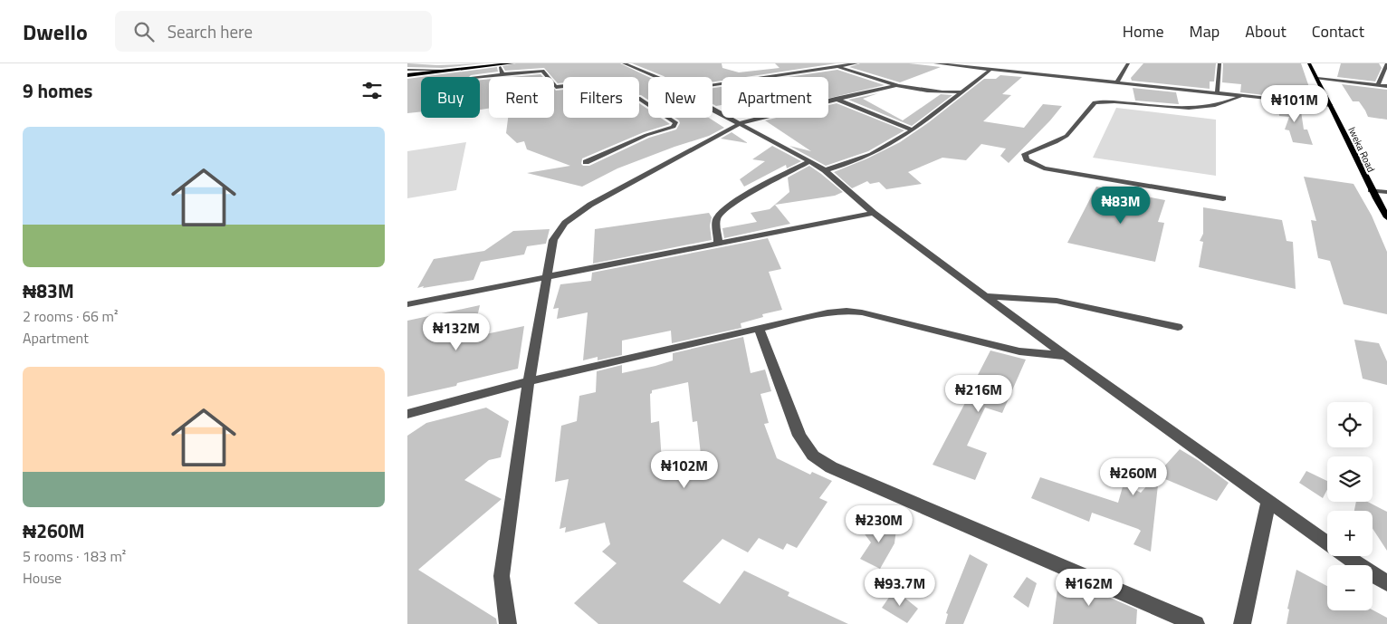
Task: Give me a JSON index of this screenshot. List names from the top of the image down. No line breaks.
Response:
{"streets":{"main road":["Iweka Road"]},"page":{"header":"Dwello","search":"Search here","nav":["Home","Map","About","Contact"],"heading":"9 homes","chip":["Buy","Rent","Filters","New","Apartment"],"price":["₦101M","₦83M","₦132M","₦216M","₦102M","₦260M","₦230M","₦93.7M","₦162M"],"list":[{"name":"₦83M","note":"2 rooms · 66 m² · Apartment"},{"name":"₦260M","note":"5 rooms · 183 m² · House"}],"map_buttons":["+","−"]}}
